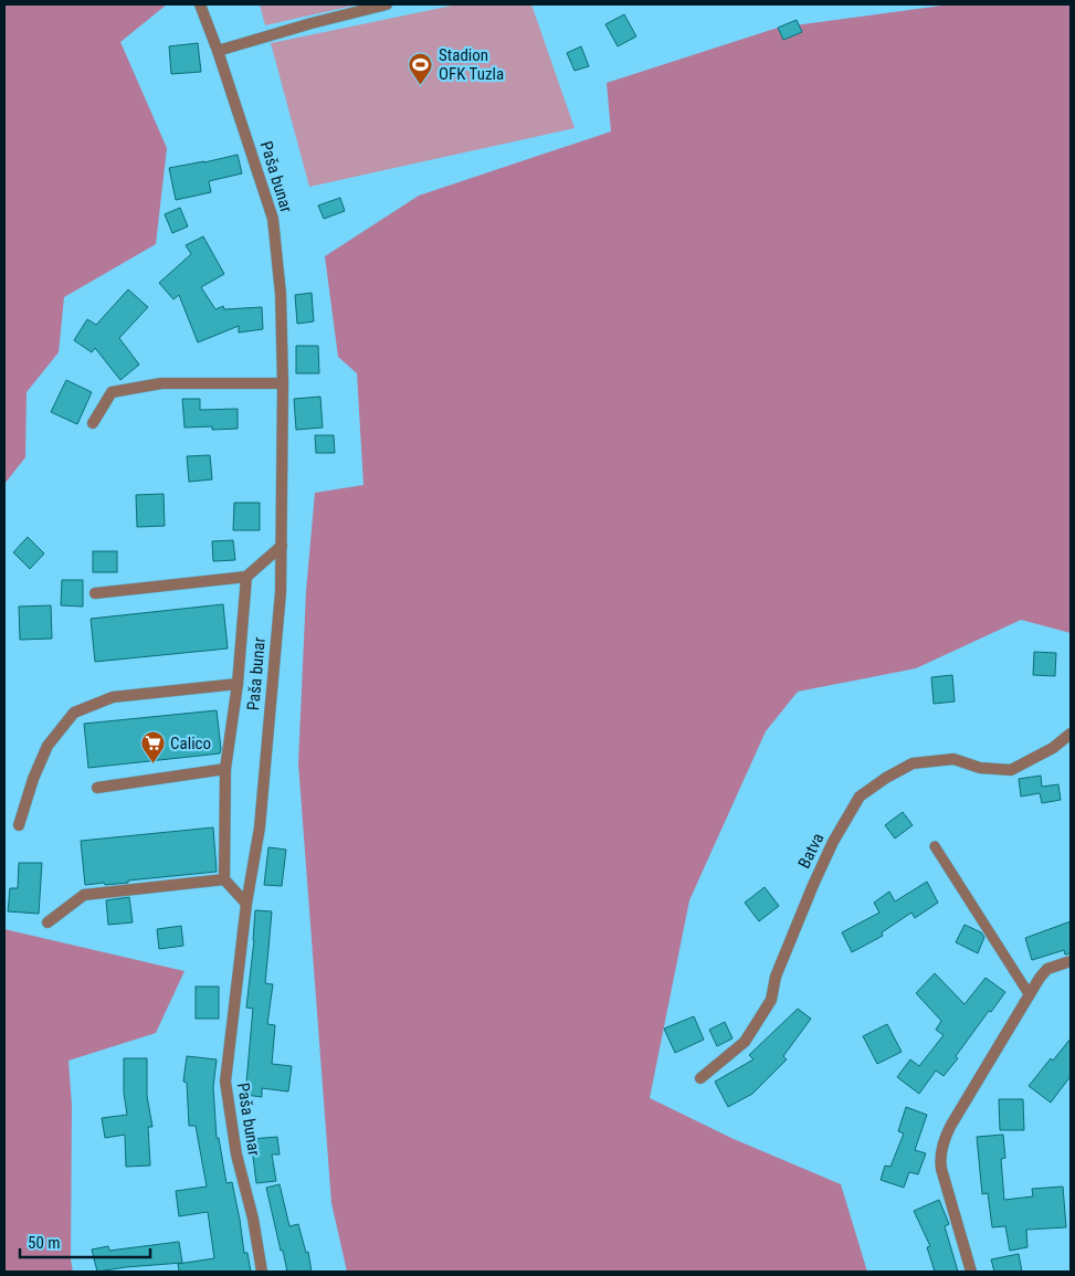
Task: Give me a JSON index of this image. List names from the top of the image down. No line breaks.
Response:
{"streets":{"street":["Paša bunar","Batva"]},"places":{"sports":["Stadion OFK Tuzla"],"supermarket":["Calico"]},"scale_bar":"50 m"}
